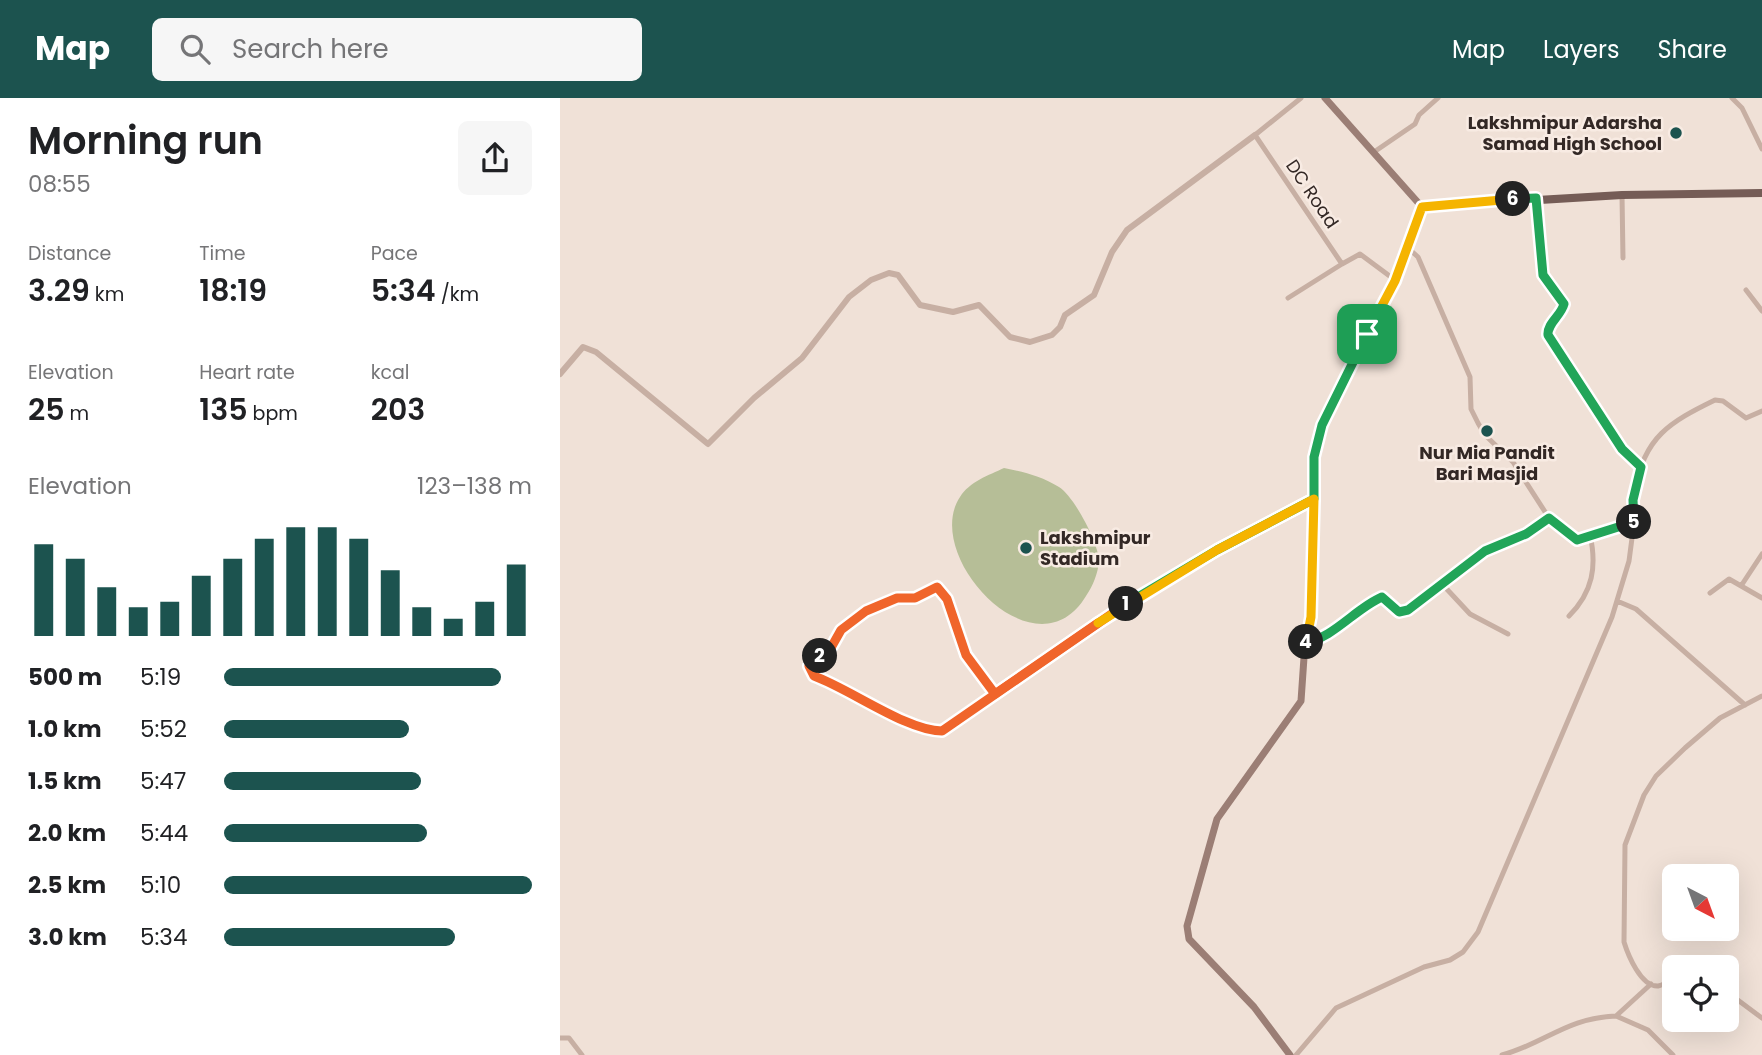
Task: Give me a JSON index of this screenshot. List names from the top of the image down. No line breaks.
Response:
{"streets":{"street":["DC Road"]},"places":["Lakshmipur Adarsha Samad High School","Nur Mia Pandit Bari Masjid","Lakshmipur Stadium"],"north":"bottom right","page":{"header":"Map","search":"Search here","nav":["Map","Layers","Share"],"heading":["Morning run","08:55"],"pins":["6","5","1","4","2"],"stats":[["Distance","3.29 km"],["Time","18:19"],["Pace","5:34 /km"],["Elevation","25 m"],["Heart rate","135 bpm"],["kcal","203"]],"chart":["Elevation","123–138 m"],"list":[{"name":"500 m","note":"5:19"},{"name":"1.0 km","note":"5:52"},{"name":"1.5 km","note":"5:47"},{"name":"2.0 km","note":"5:44"},{"name":"2.5 km","note":"5:10"},{"name":"3.0 km","note":"5:34"}]}}
